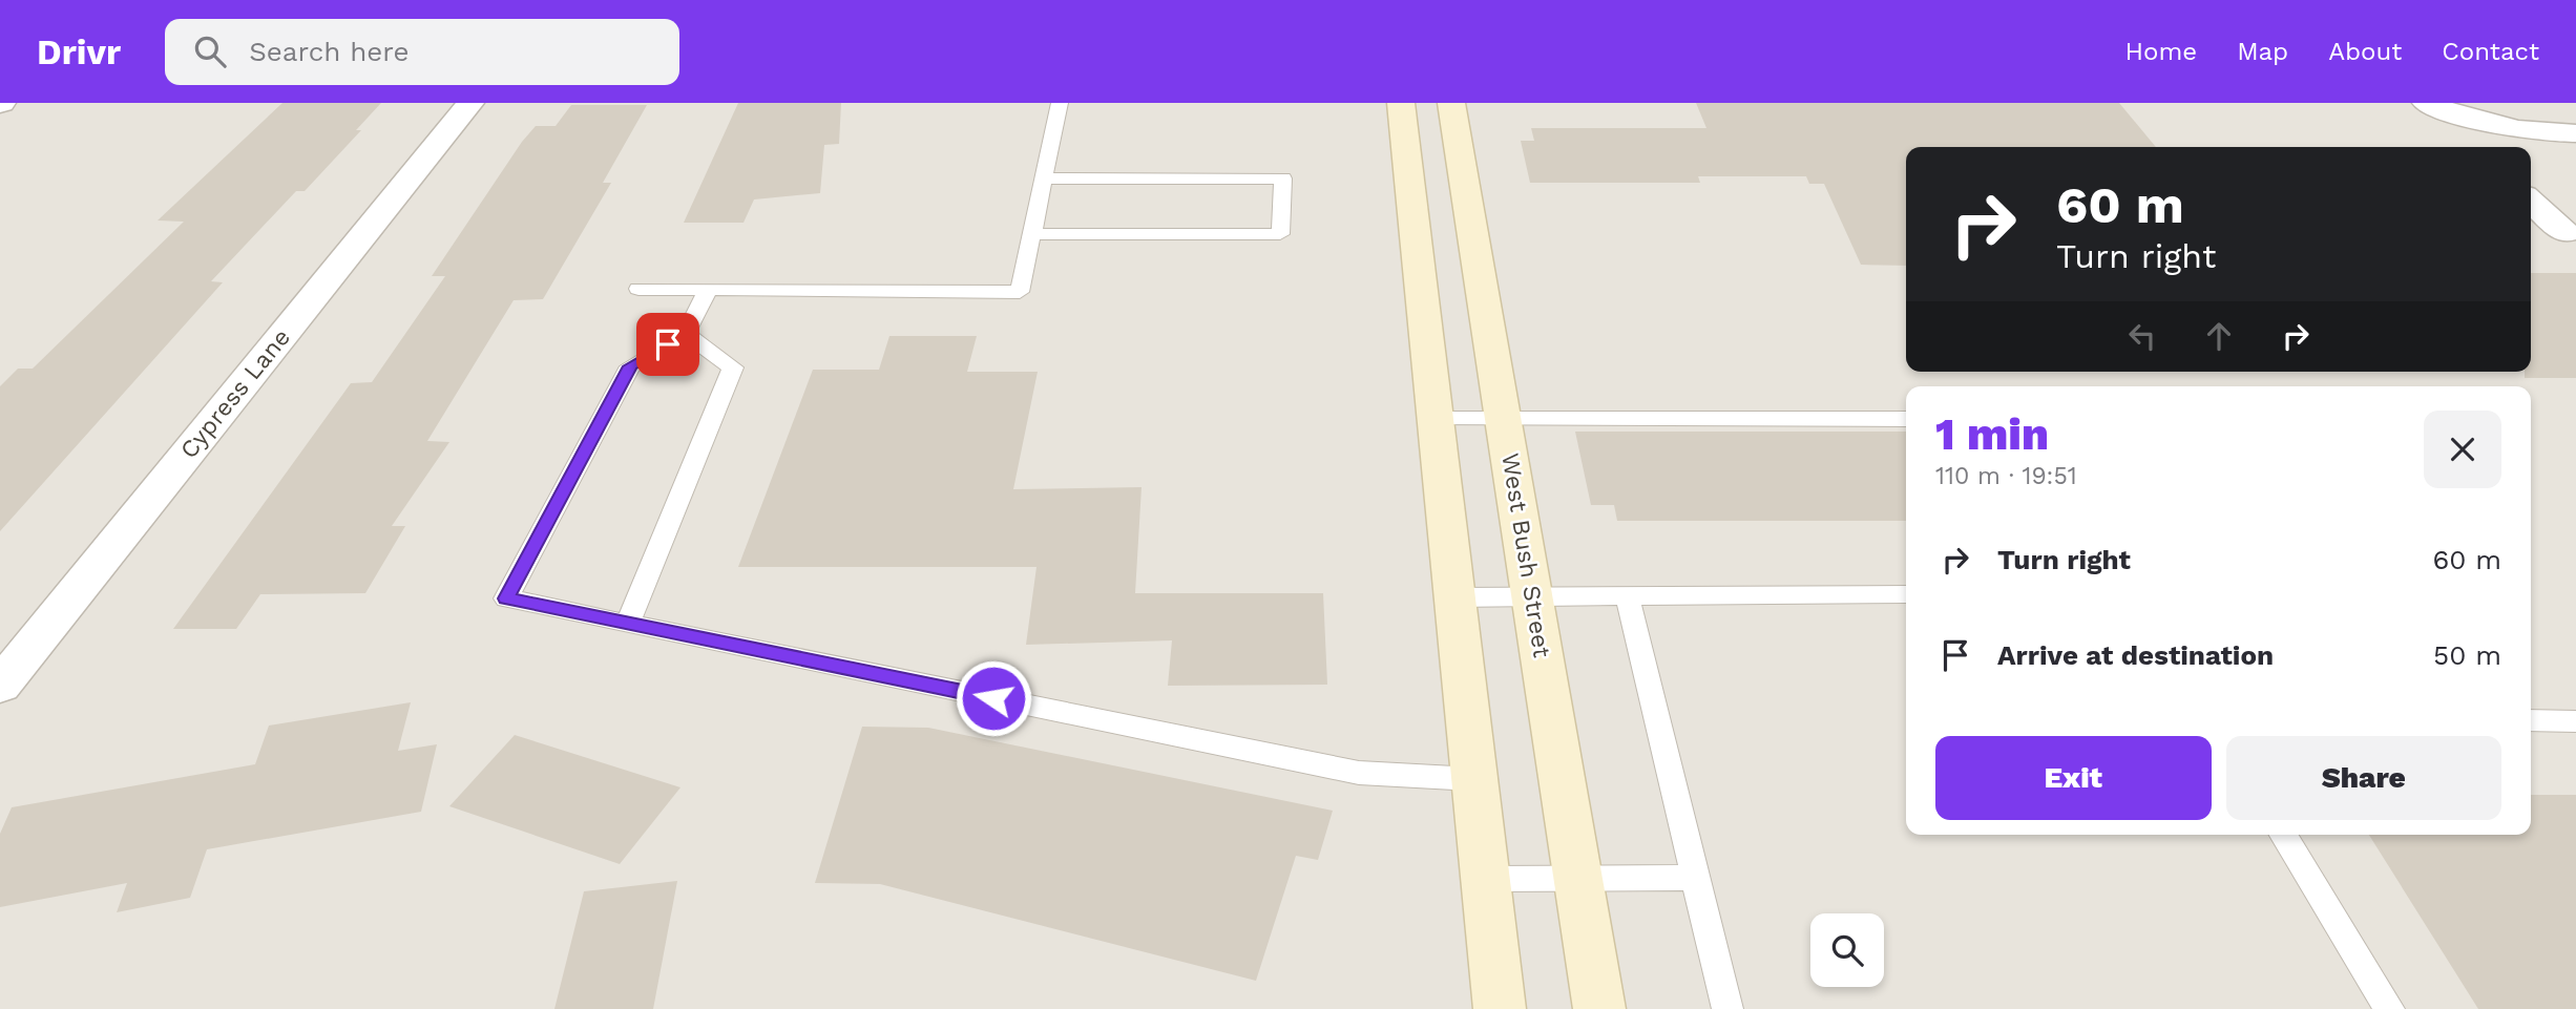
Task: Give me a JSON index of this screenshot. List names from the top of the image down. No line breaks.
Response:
{"streets":{"main road":["West Bush Street"],"street":["Cypress Lane"]},"page":{"header":"Drivr","search":"Search here","nav":["Home","Map","About","Contact"],"turn":["60 m","Turn right"],"heading":["1 min","110 m · 19:51"],"list":[{"name":"Turn right","value":"60 m"},{"name":"Arrive at destination","value":"50 m"}],"buttons":["Exit","Share"]}}
